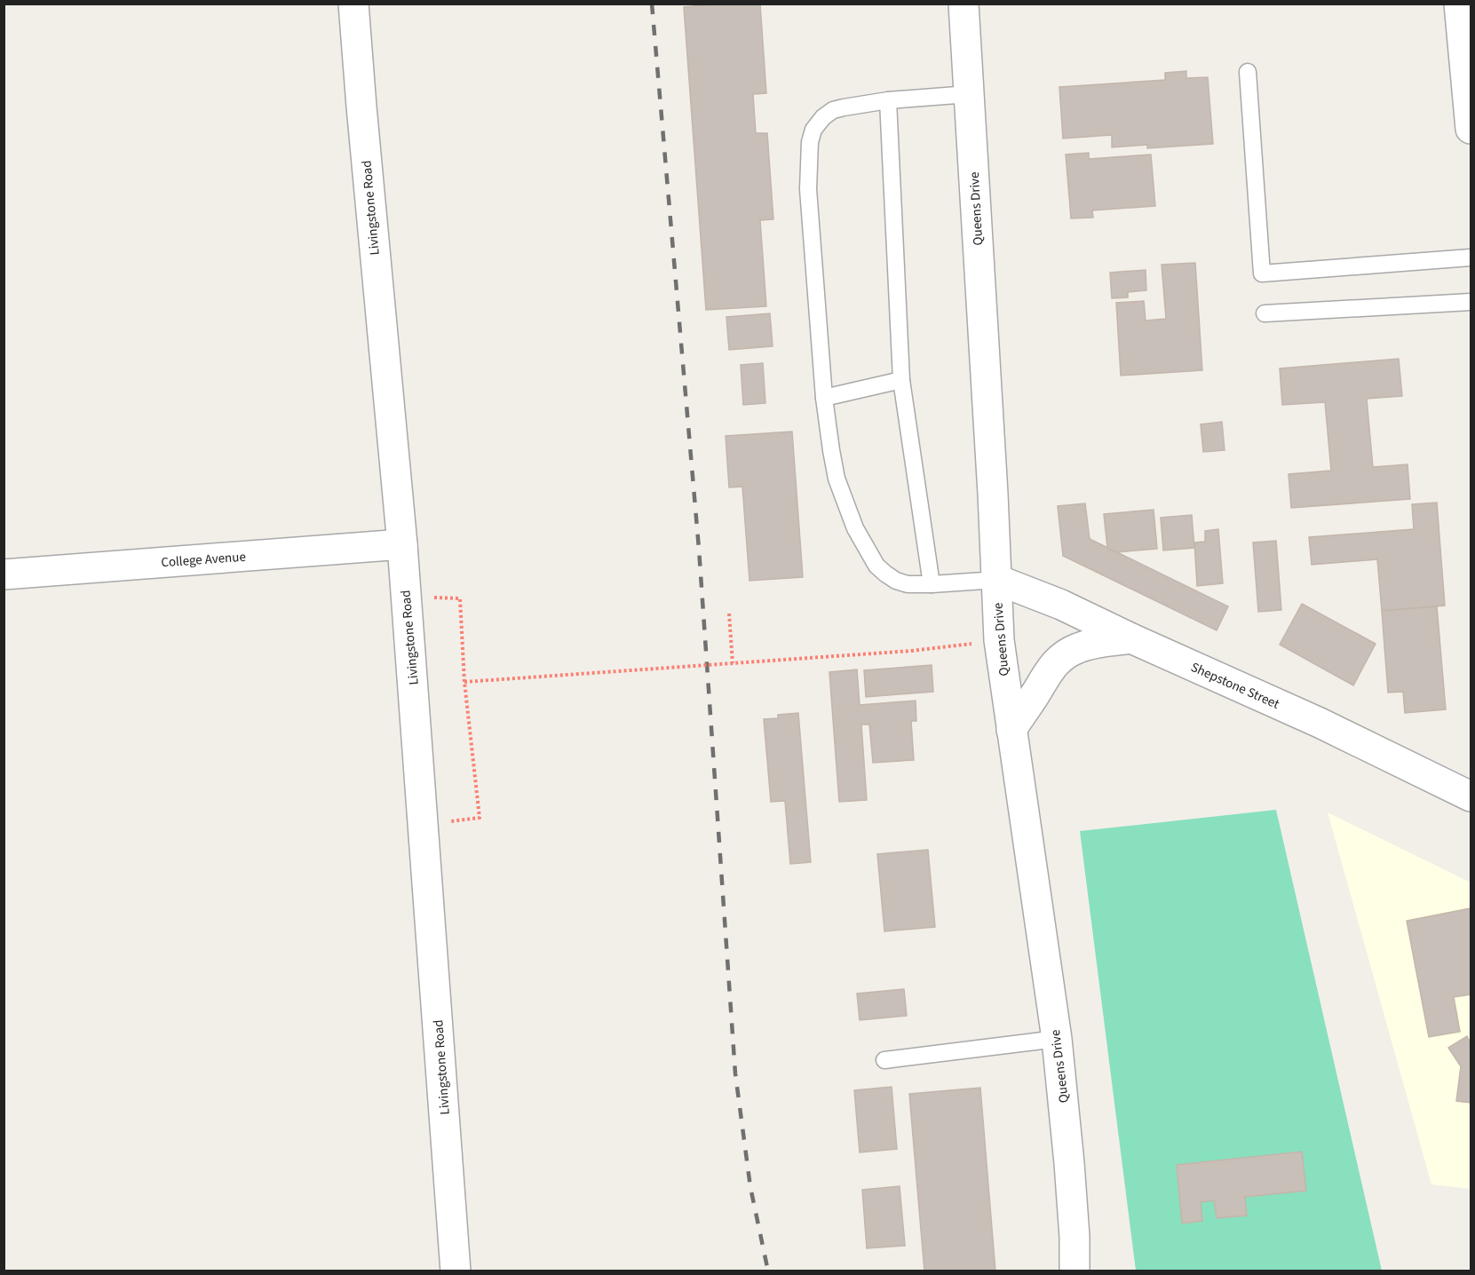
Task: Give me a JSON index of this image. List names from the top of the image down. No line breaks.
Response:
{"streets":{"street":["Livingstone Road","Queens Drive","College Avenue","Shepstone Street"]},"crossings":[["Livingstone Road","College Avenue"],["Queens Drive","Shepstone Street"]]}
